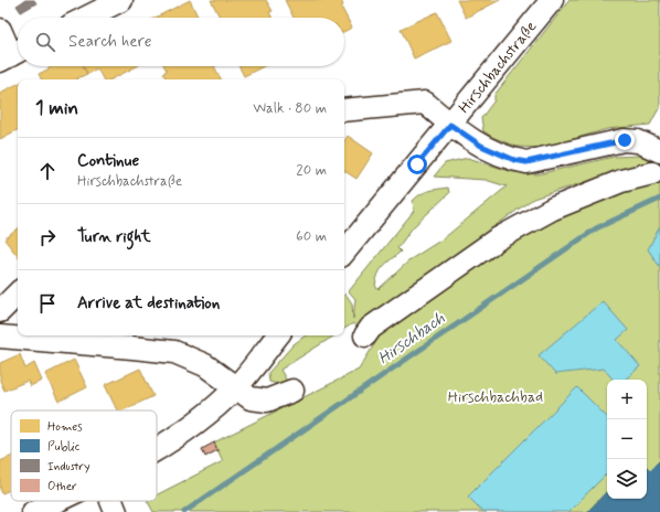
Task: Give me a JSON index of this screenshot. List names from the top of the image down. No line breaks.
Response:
{"streets":{"street":["Hirschbachstraße"]},"water":["Hirschbach"],"parks":["Hirschbachbad"],"legend":["Homes","Public","Industry","Other"],"page":{"search":"Search here","heading":["1 min","Walk · 80 m"],"list":[["Continue","Hirschbachstraße","20 m"],["Turn right","60 m"],"Arrive at destination"],"map_buttons":["+","−"]}}
